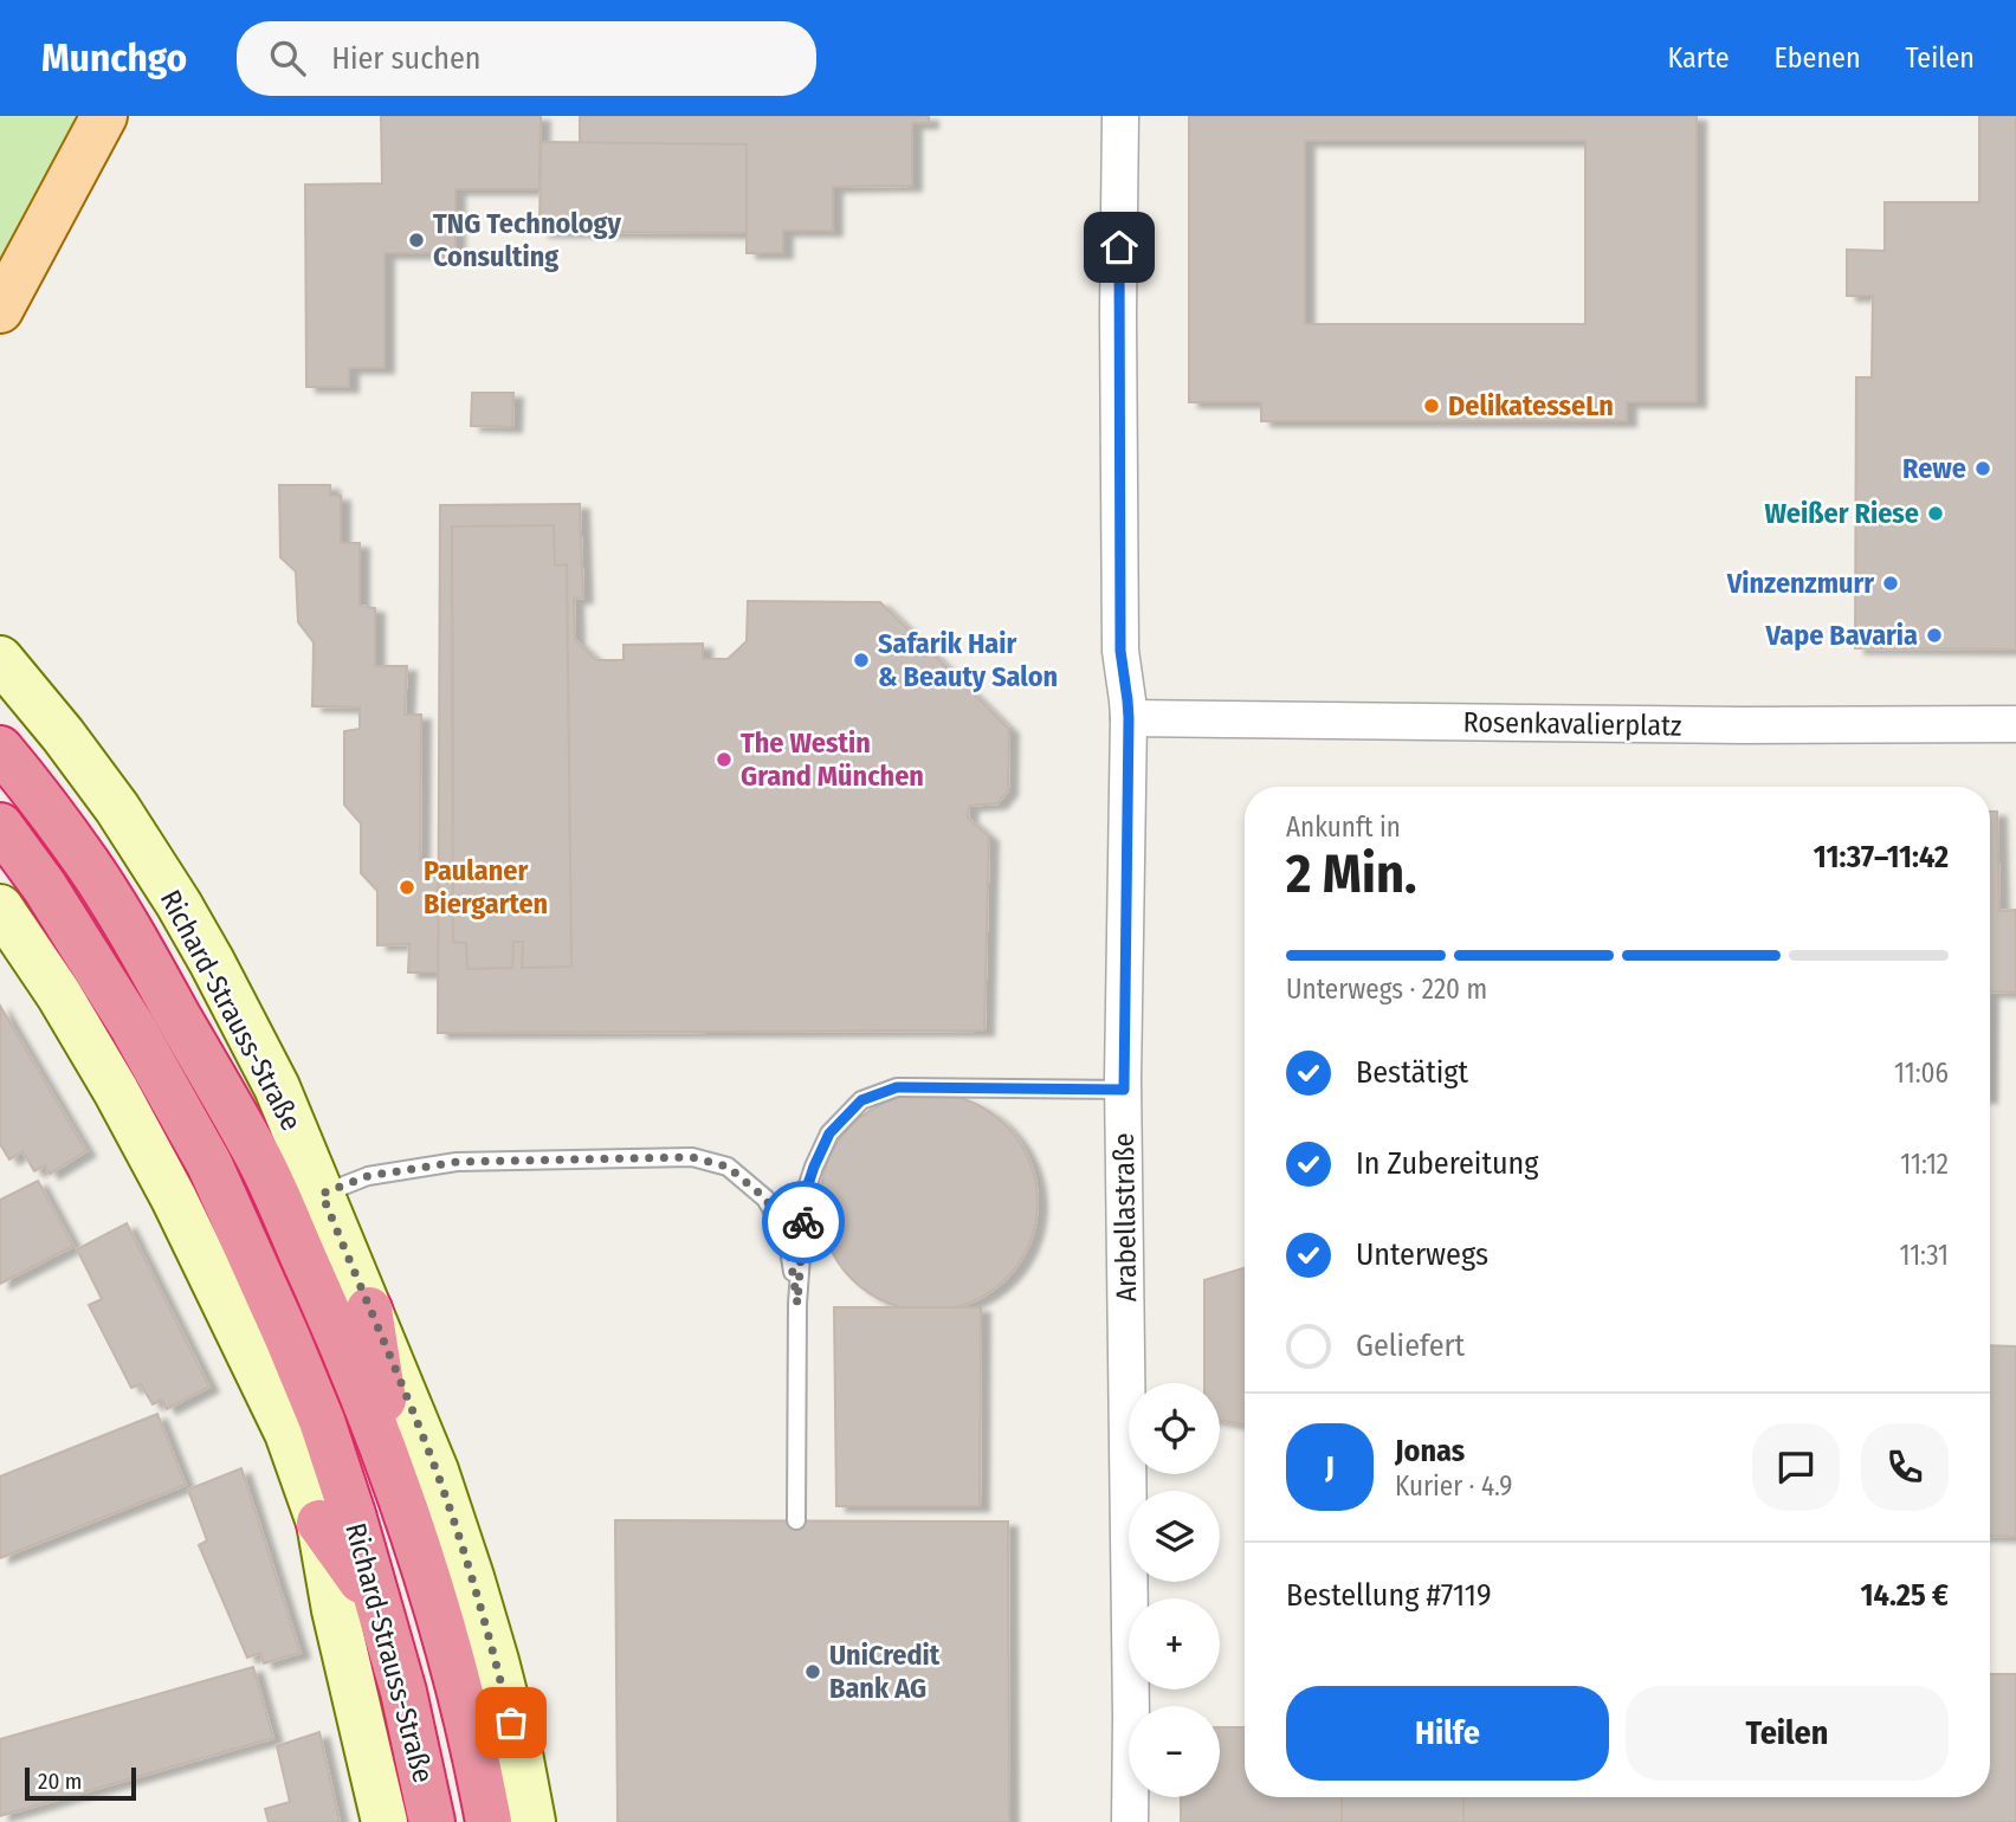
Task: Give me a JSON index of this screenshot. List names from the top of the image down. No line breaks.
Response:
{"streets":{"highway":["Richard-Strauss-Straße"],"street":["Rosenkavalierplatz","Arabellastraße"]},"crossings":[["Rosenkavalierplatz","Arabellastraße"]],"places":["TNG Technology Consulting","DelikatesseLn","Rewe","Weißer Riese","Vinzenzmurr","Vape Bavaria","Safarik Hair & Beauty Salon","The Westin Grand München","Paulaner Biergarten","UniCredit Bank AG"],"scale_bar":"20 m","page":{"header":"Munchgo","search":"Hier suchen","nav":["Karte","Ebenen","Teilen"],"heading":["2 Min.","Ankunft in","11:37–11:42"],"panel":["Jonas","Kurier · 4.9","Bestellung #7119","14.25 €"],"bar":"Unterwegs · 220 m","list":[["Bestätigt","11:06"],["In Zubereitung","11:12"],["Unterwegs","11:31"],"Geliefert"],"map_buttons":["+","−"],"round":"J","buttons":["Hilfe","Teilen"],"scale":"20 m"}}
